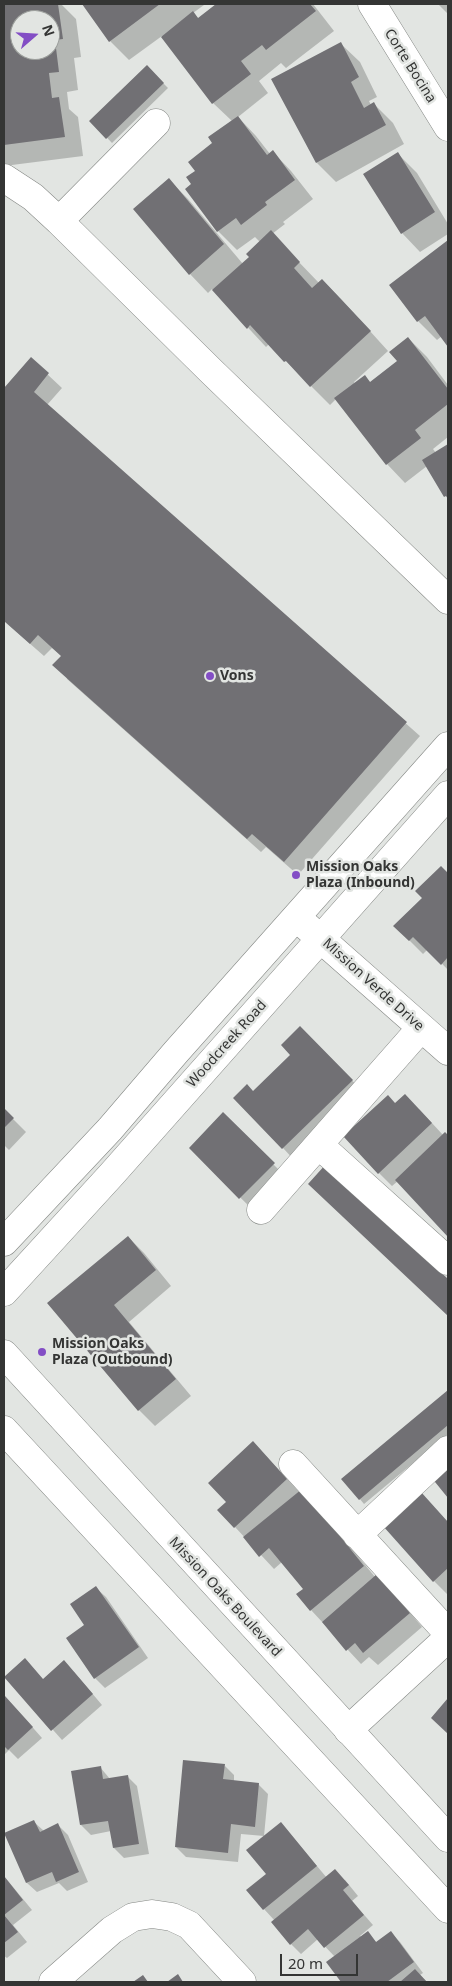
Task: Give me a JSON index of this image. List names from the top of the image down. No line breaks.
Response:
{"streets":{"main road":["Corte Bocina","Mission Verde Drive","Woodcreek Road","Mission Oaks Boulevard"]},"crossings":[["Mission Verde Drive","Woodcreek Road"]],"places":["Vons","Mission Oaks Plaza (Inbound)","Mission Oaks Plaza (Outbound)"],"scale_bar":"20 m","north":"right"}
